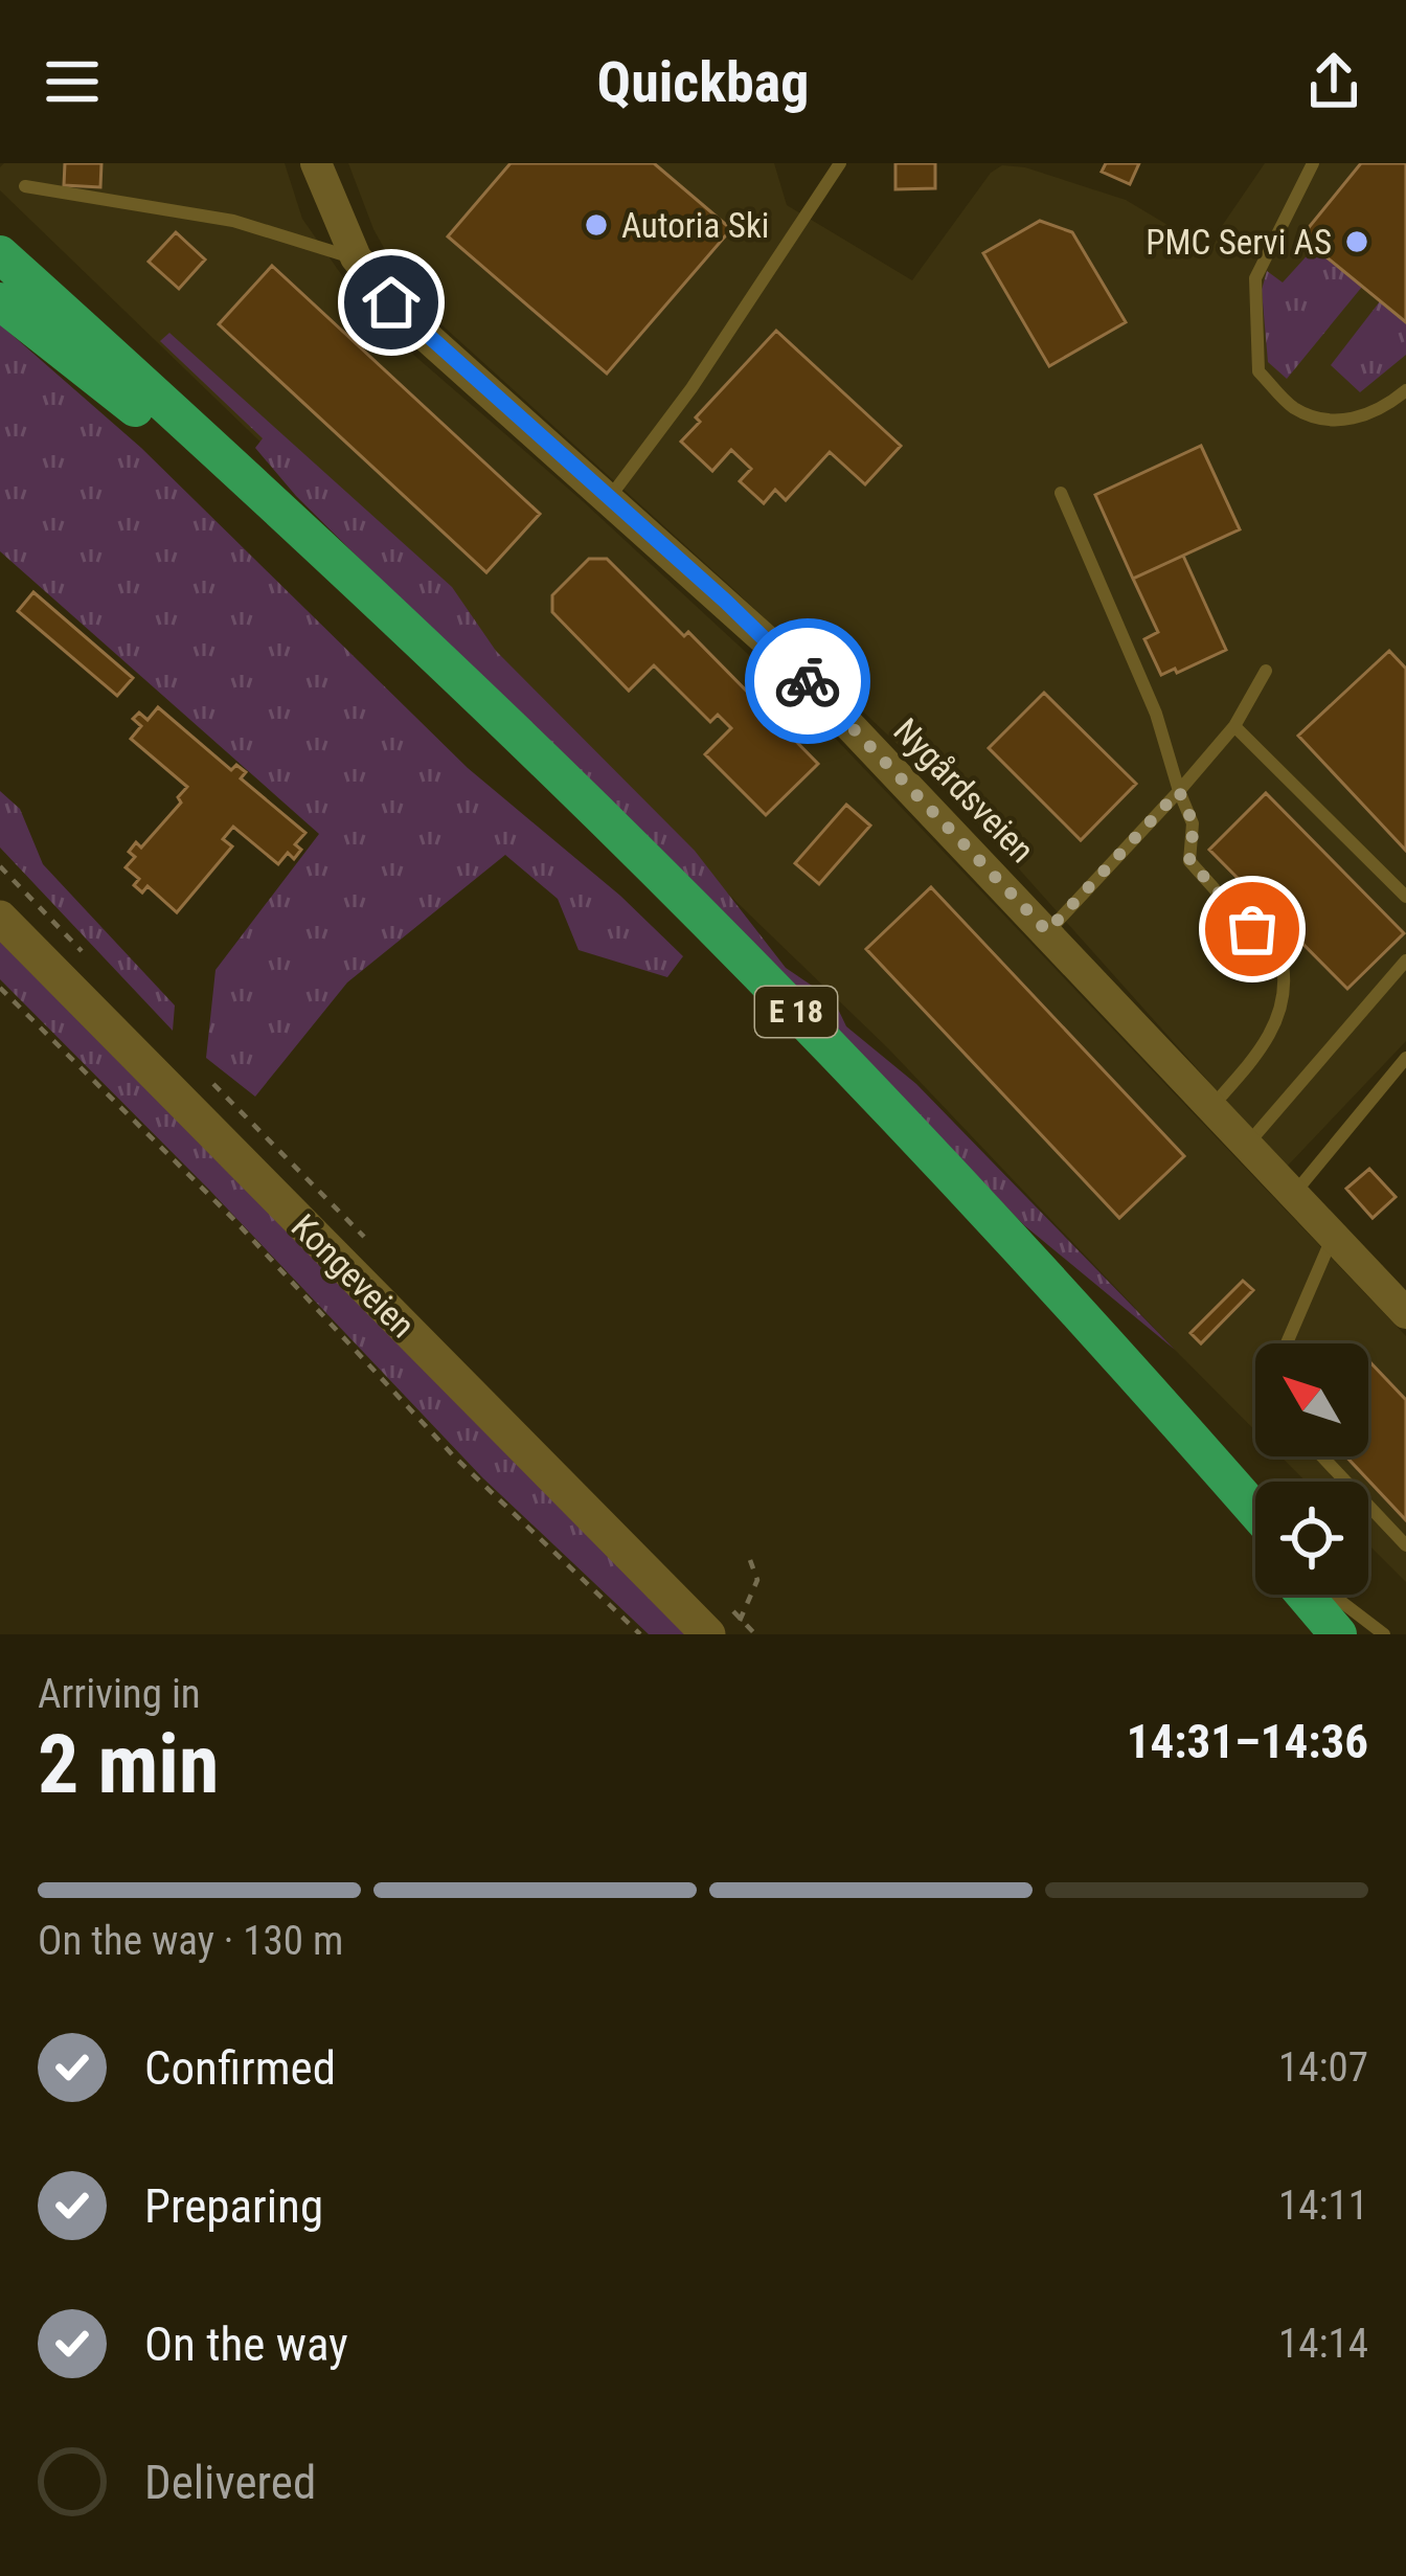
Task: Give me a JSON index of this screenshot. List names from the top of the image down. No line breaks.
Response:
{"streets":{"highway":["E 18"],"main road":["Kongeveien"],"street":["Nygårdsveien"]},"places":["Autoria Ski","PMC Servi AS"],"north":"top left","page":{"header":"Quickbag","heading":["2 min","Arriving in","14:31–14:36"],"bar":"On the way · 130 m","list":[["Confirmed","14:07"],["Preparing","14:11"],["On the way","14:14"],"Delivered"]}}
